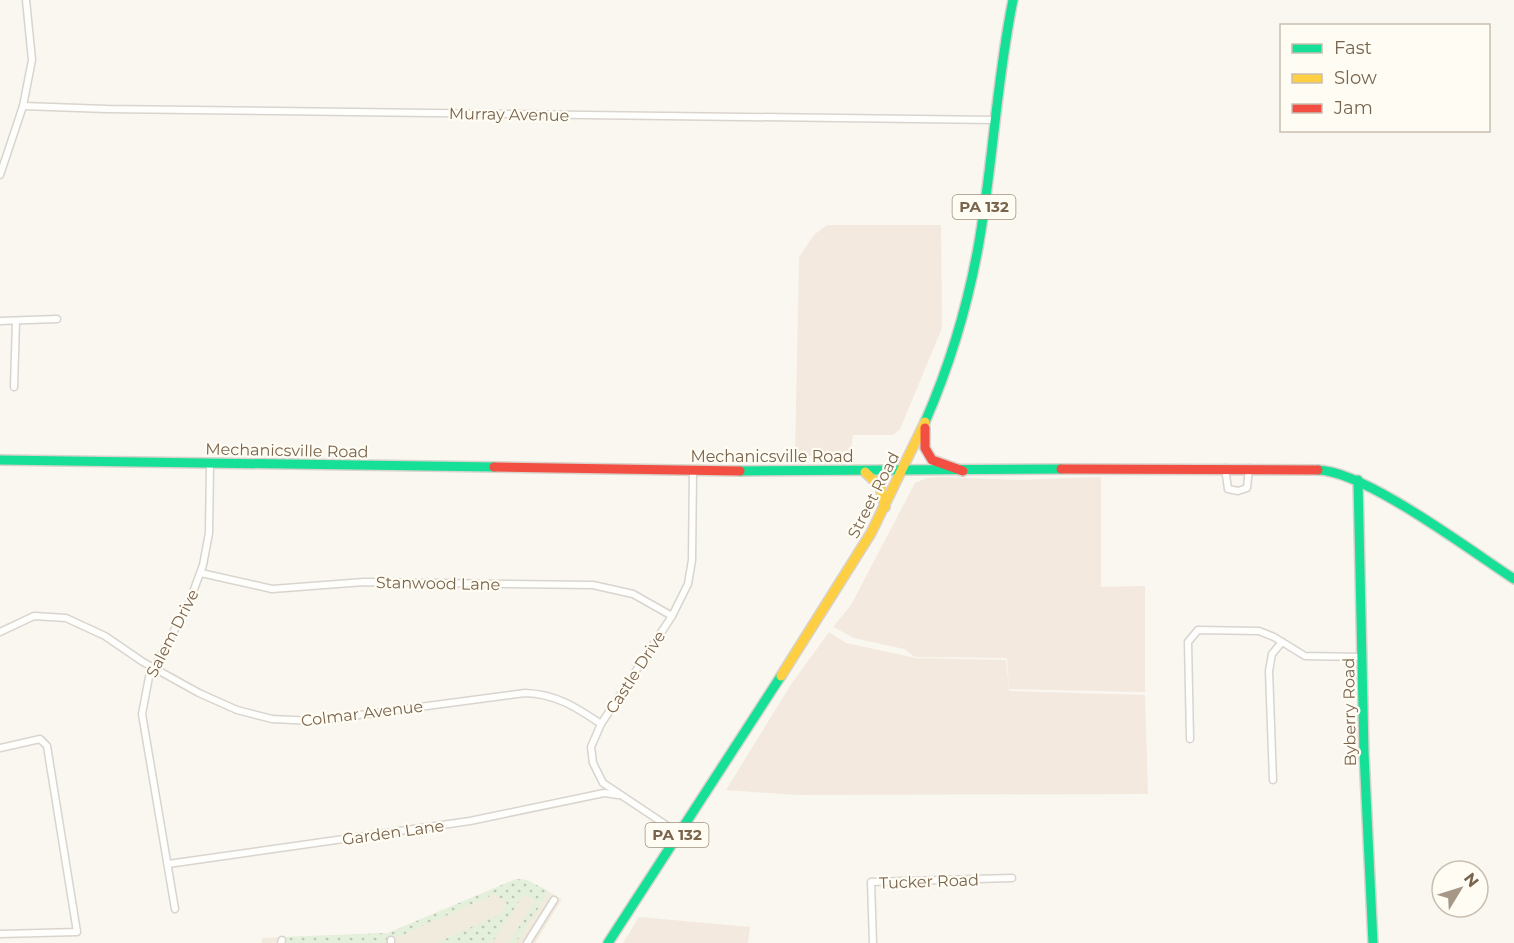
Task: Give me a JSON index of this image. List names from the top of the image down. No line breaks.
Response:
{"streets":{"street":["Murray Avenue","PA 132","Mechanicsville Road","Street Road","Stanwood Lane","Salem Drive","Castle Drive","Byberry Road","Colmar Avenue","Garden Lane","Tucker Road"]},"crossings":[["Murray Avenue","Street Road"],["Mechanicsville Road","Street Road"],["Mechanicsville Road","Salem Drive"],["Mechanicsville Road","Castle Drive"],["Mechanicsville Road","Byberry Road"],["Street Road","Castle Drive"],["Stanwood Lane","Salem Drive"],["Stanwood Lane","Castle Drive"],["Salem Drive","Colmar Avenue"],["Salem Drive","Garden Lane"],["Castle Drive","Colmar Avenue"],["Castle Drive","Garden Lane"]],"legend":["Fast","Slow","Jam"],"north":"top right"}
